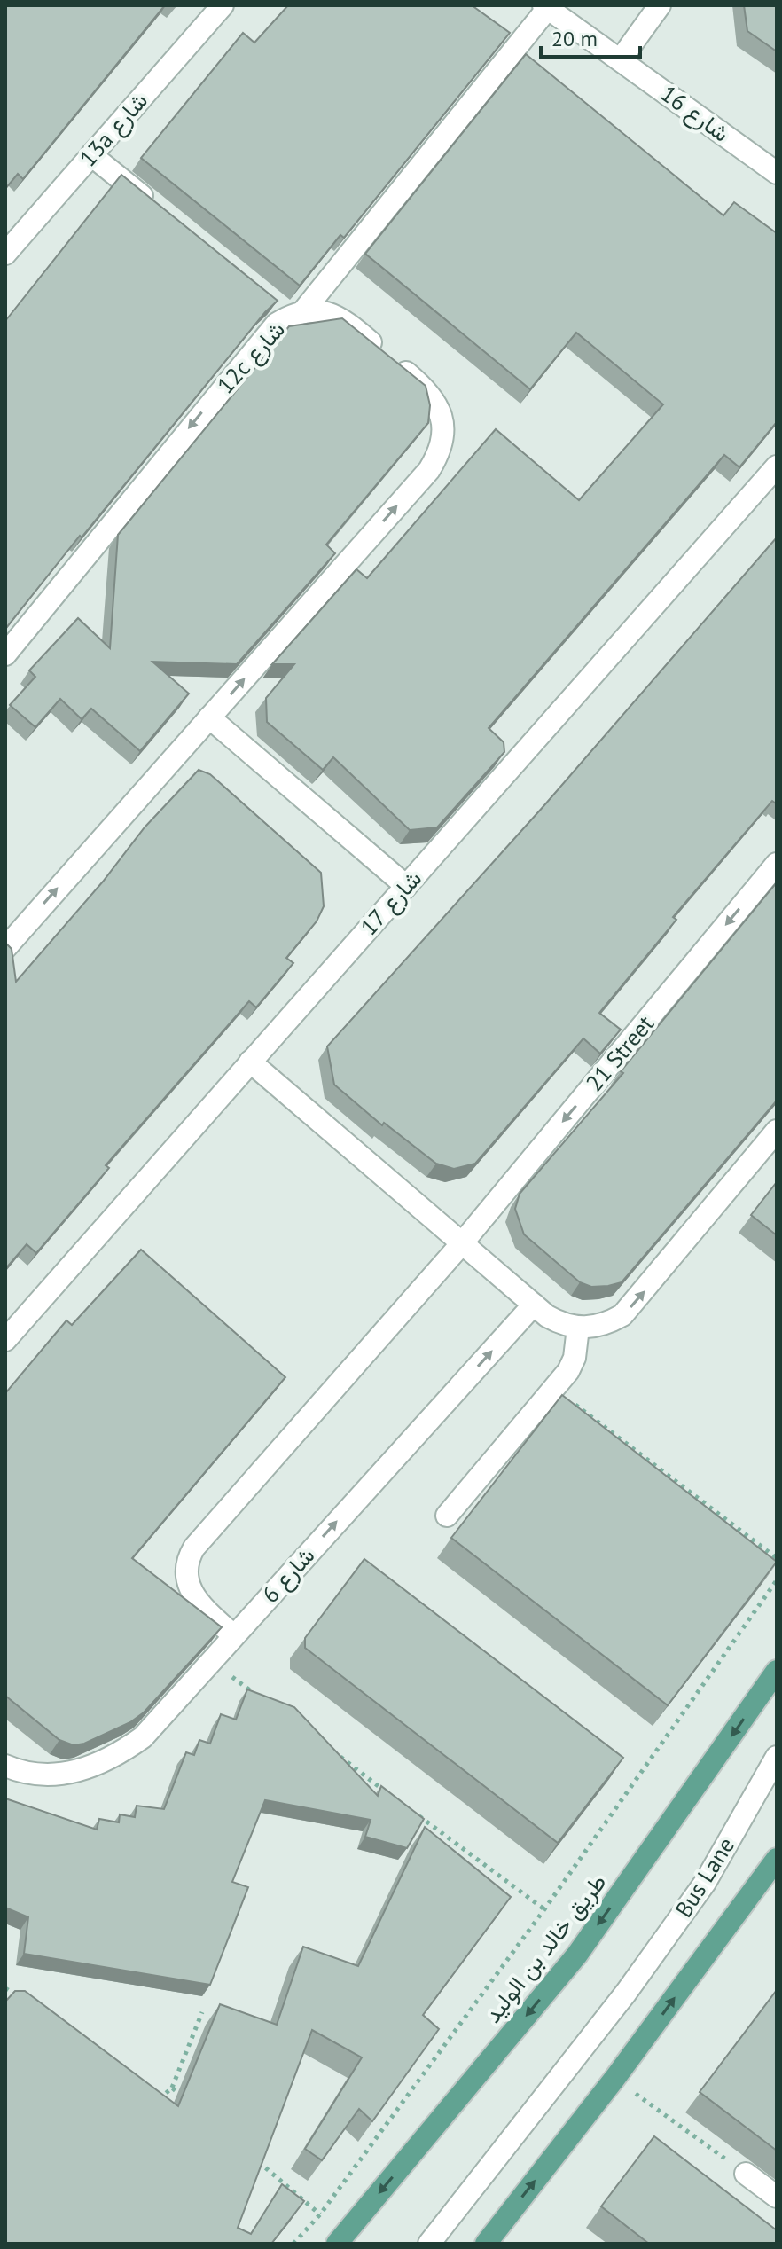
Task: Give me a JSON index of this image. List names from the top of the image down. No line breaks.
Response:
{"streets":{"main road":["طريق خالد بن الوليد"],"street":["شارع 16","13a شارع","12c شارع","شارع 17","21 Street","شارع 6","Bus Lane"]},"crossings":[["21 Street","شارع 6"]],"scale_bar":"20 m"}
